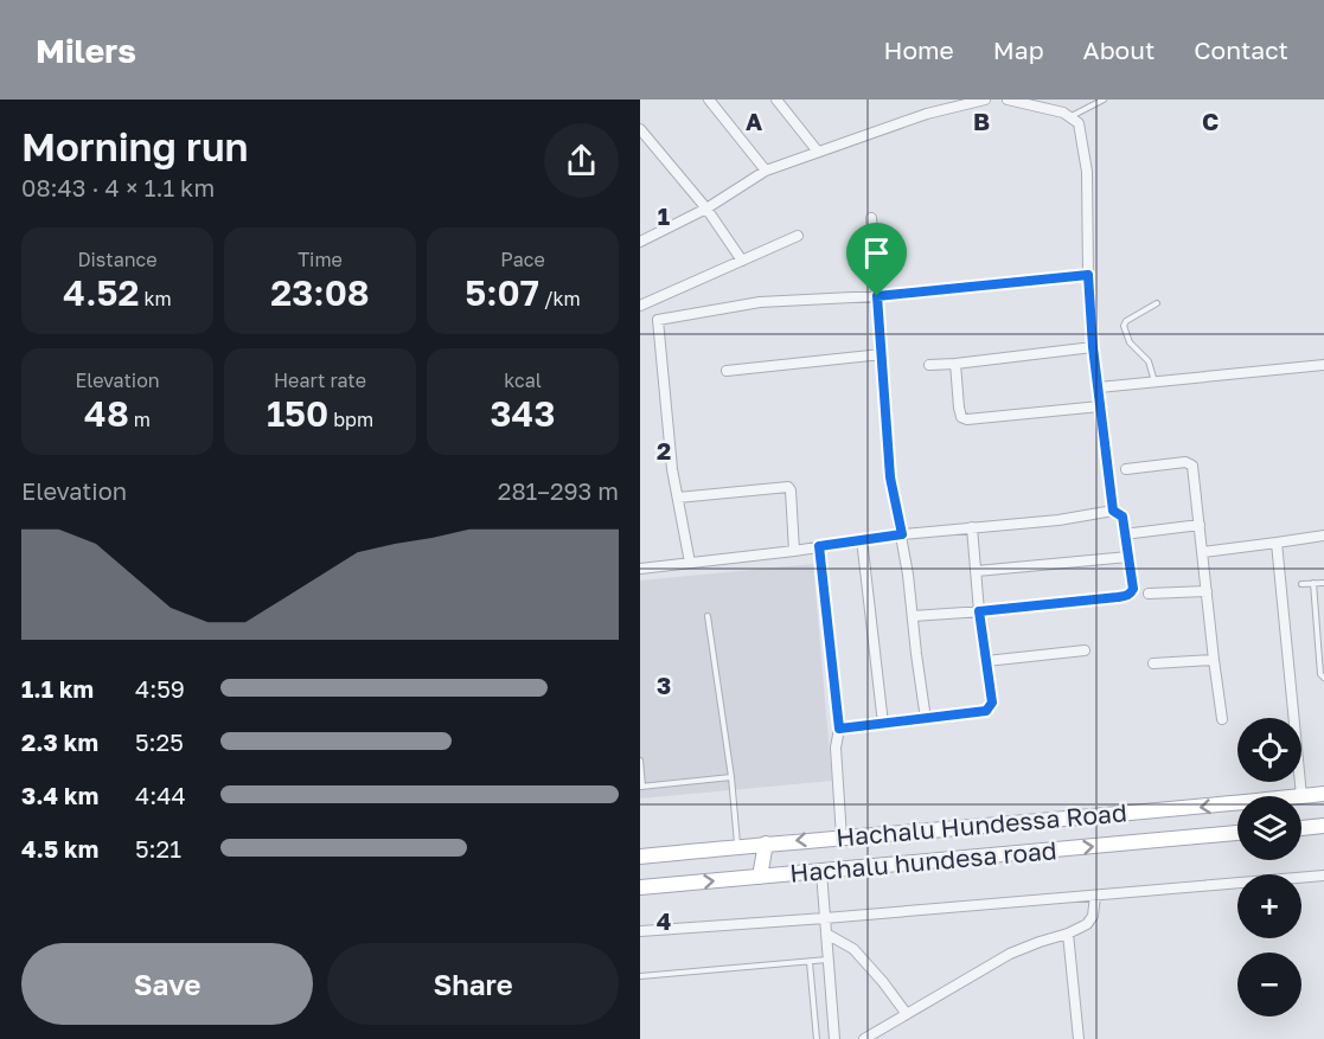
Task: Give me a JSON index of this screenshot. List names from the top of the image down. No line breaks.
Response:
{"streets":{"main road":["Hachalu Hundessa Road","Hachalu hundesa road"]},"one_way":["Hachalu Hundessa Road","Hachalu hundesa road"],"page":{"header":"Milers","nav":["Home","Map","About","Contact"],"heading":["Morning run","08:43 · 4 × 1.1 km"],"stats":[["Distance","4.52 km"],["Time","23:08"],["Pace","5:07 /km"],["Elevation","48 m"],["Heart rate","150 bpm"],["kcal","343"]],"chart":["Elevation","281–293 m"],"list":[{"name":"1.1 km","note":"4:59"},{"name":"2.3 km","note":"5:25"},{"name":"3.4 km","note":"4:44"},{"name":"4.5 km","note":"5:21"}],"map_buttons":["+","−"],"buttons":["Save","Share"]},"grid":{"columns":["A","B","C"],"rows":["1","2","3","4"]}}
